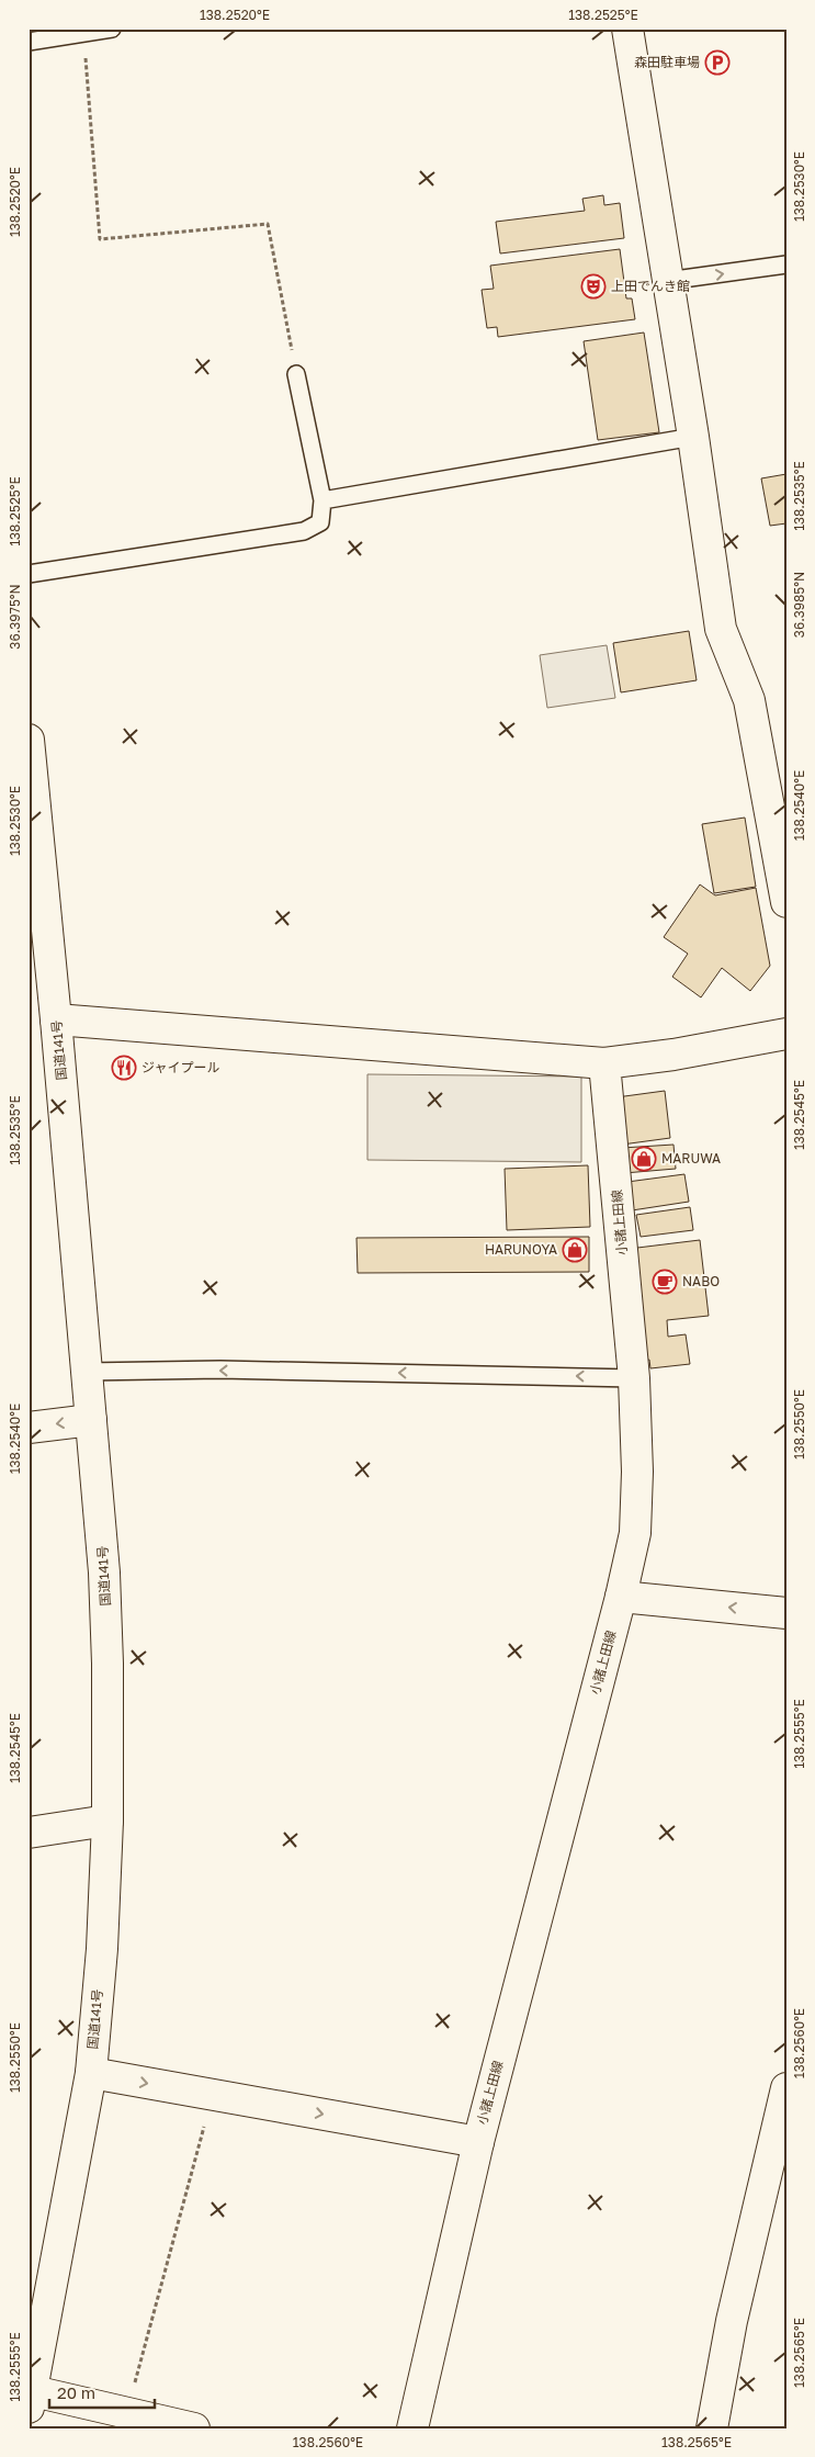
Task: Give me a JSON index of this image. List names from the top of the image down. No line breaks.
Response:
{"streets":{"main road":["国道141号","小諸上田線"]},"places":{"parking":["森田駐車場"],"theatre":["上田でんき館"],"restaurant":["ジャイプール"],"shop":["MARUWA","HARUNOYA"],"cafe":["NABO"]},"scale_bar":"20 m","coordinates":["138.2520°E","138.2525°E","138.2530°E","138.2535°E","36.3985°N","36.3975°N","138.2540°E","138.2545°E","138.2550°E","138.2555°E","138.2560°E","138.2565°E"]}
